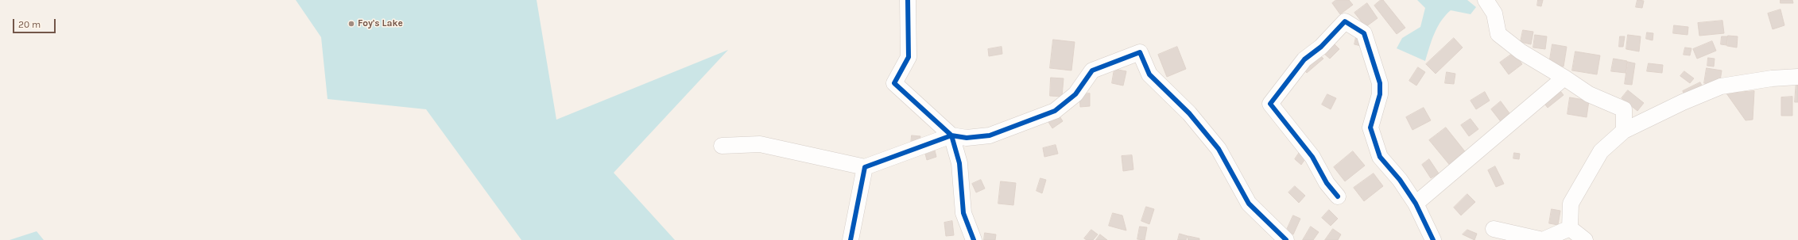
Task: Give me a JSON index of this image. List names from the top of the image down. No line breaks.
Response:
{"places":["Foy's Lake"],"scale_bar":"20 m"}
